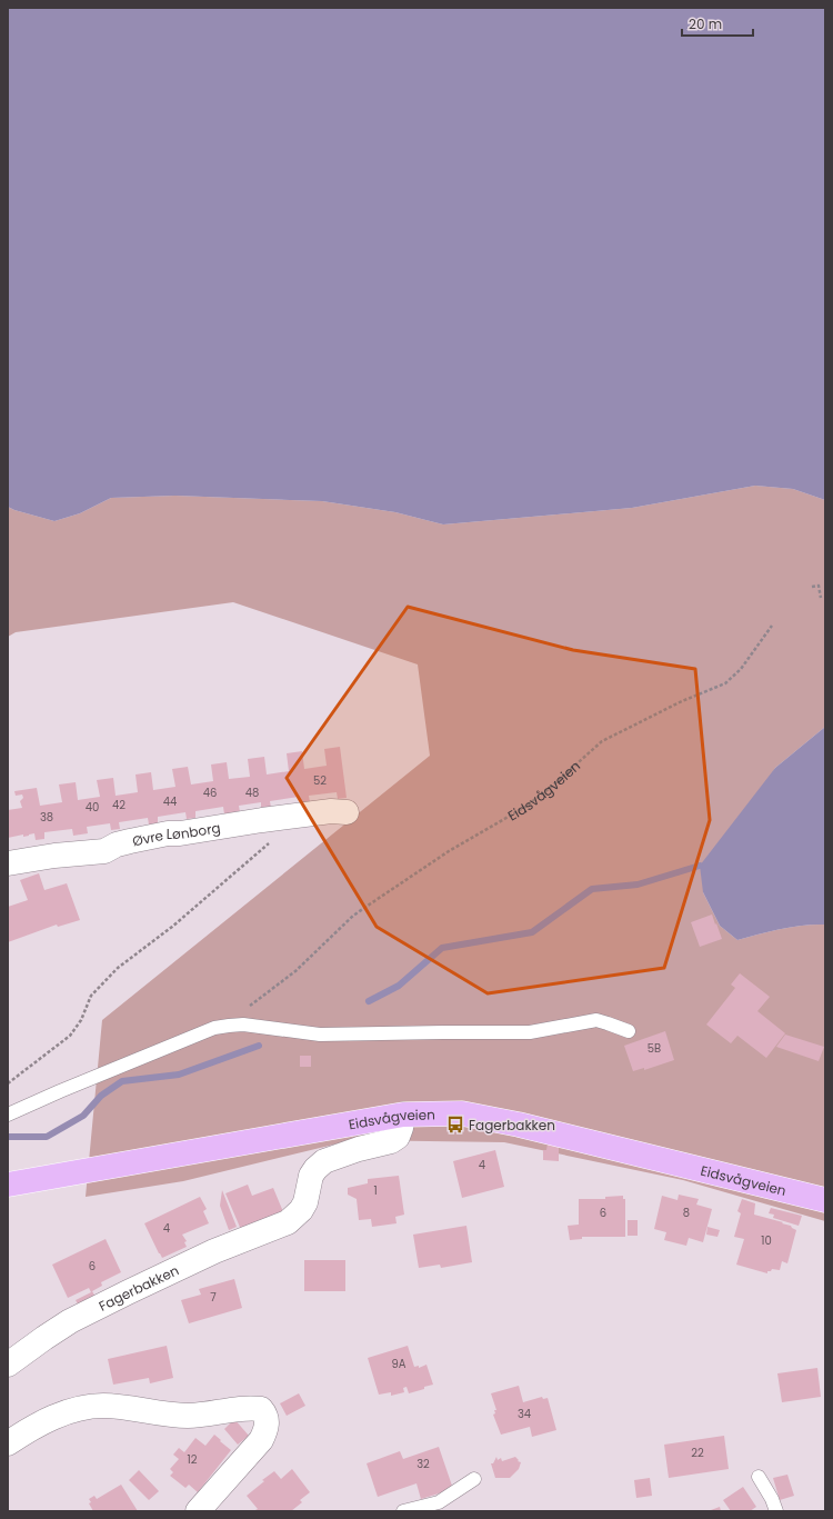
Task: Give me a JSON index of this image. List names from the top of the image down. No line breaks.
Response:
{"streets":{"main road":["Eidsvågveien"],"street":["Øvre Lønborg","Fagerbakken"]},"crossings":[["Eidsvågveien","Fagerbakken"]],"places":{"bus stop":["Fagerbakken"]},"house_numbers":["52","46","48","44","42","40","38","5B","4","1","6","8","4","10","6","7","9A","34","22","12","32"],"scale_bar":"20 m"}
